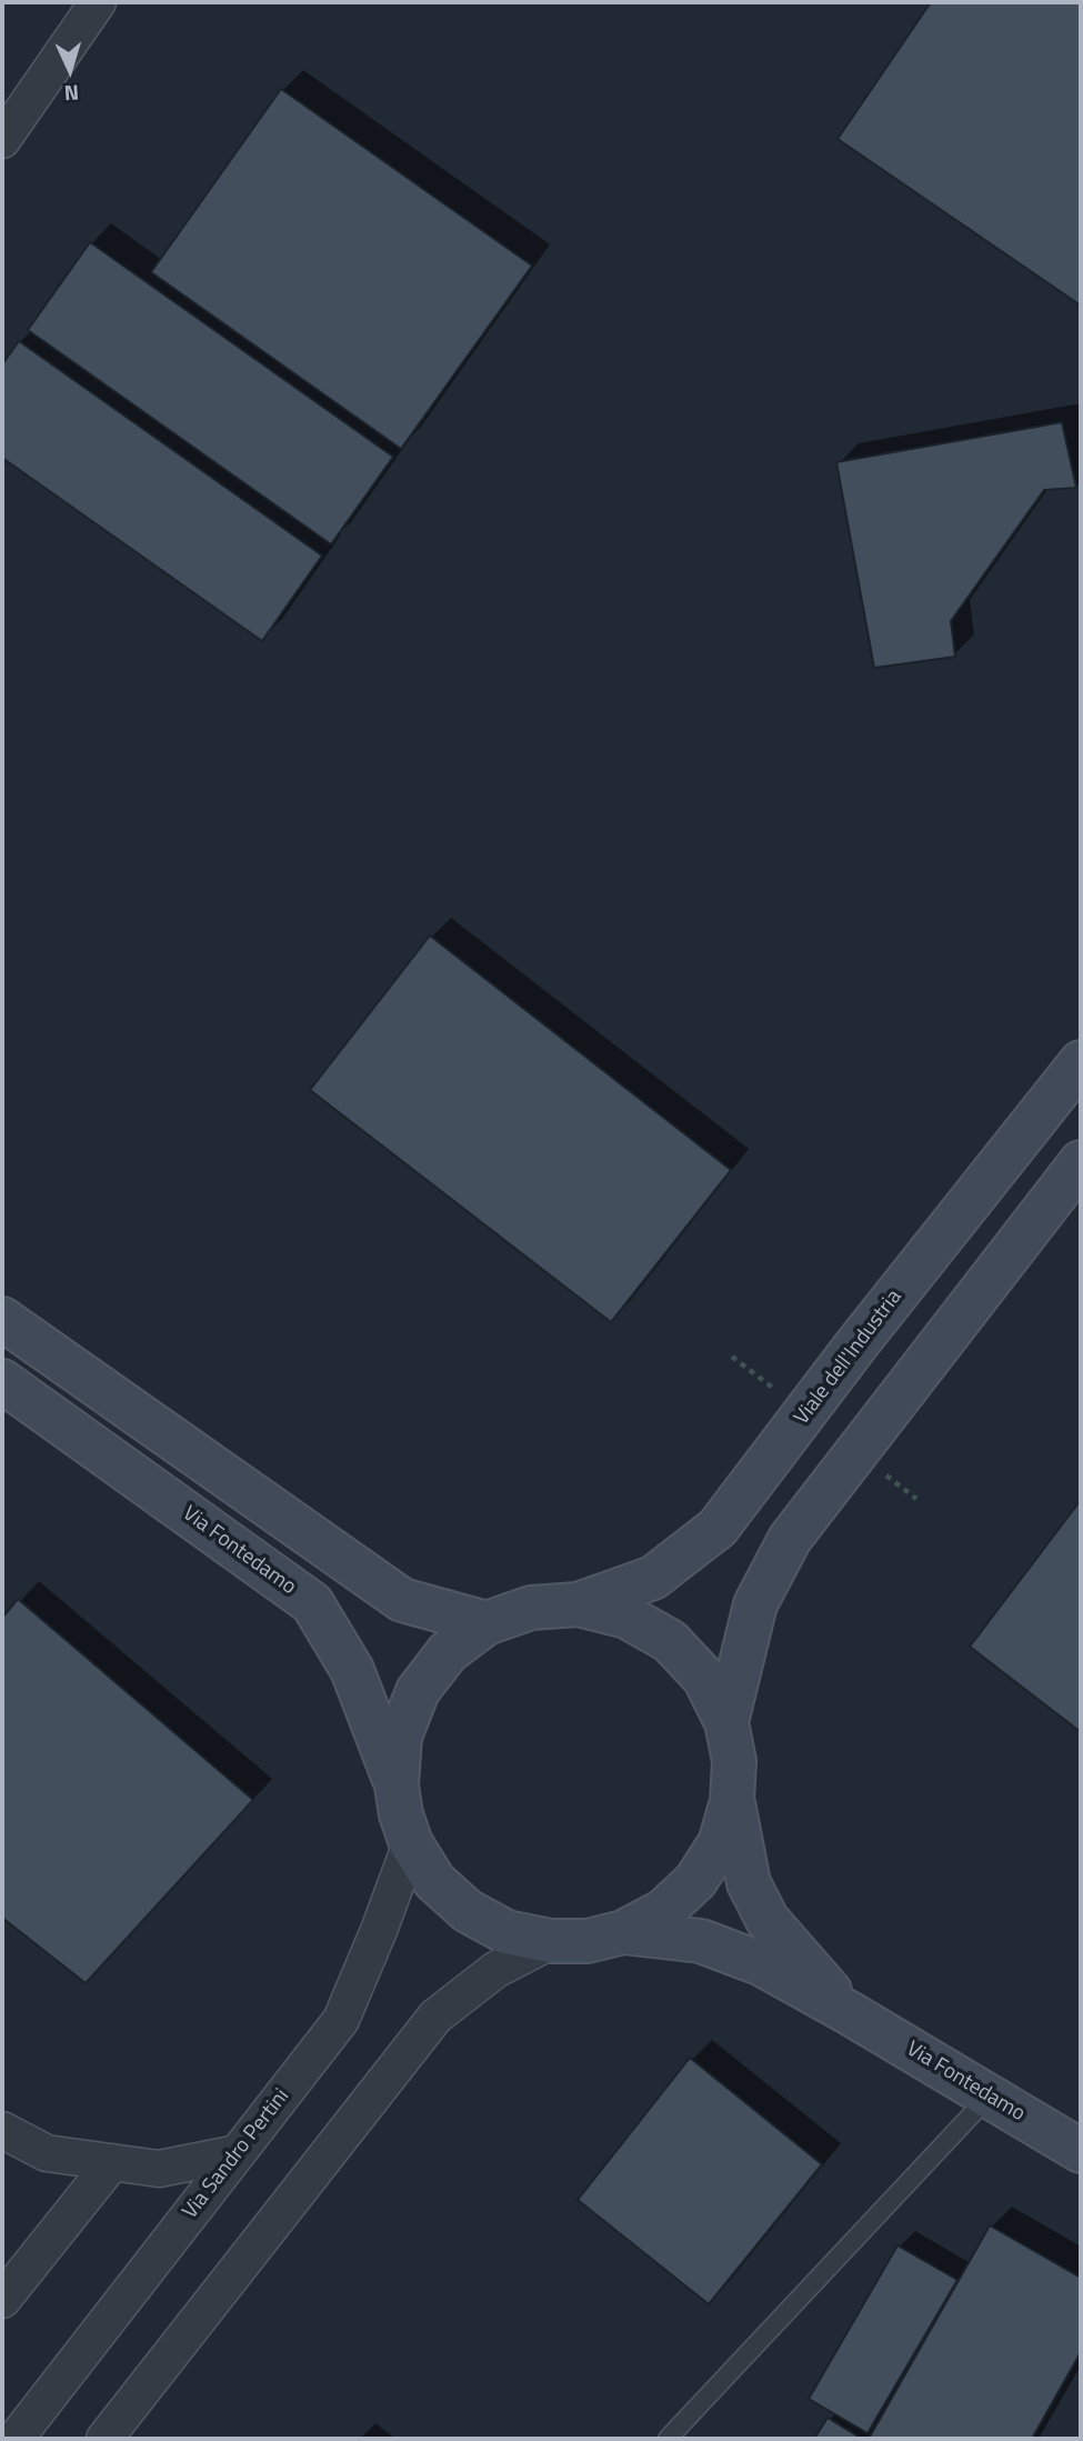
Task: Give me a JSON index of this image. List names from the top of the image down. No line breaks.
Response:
{"streets":{"main road":["Viale dell'Industria","Via Fontedamo"],"street":["Via Sandro Pertini"]},"crossings":[["Viale dell'Industria","Via Fontedamo"],["Via Fontedamo","Via Sandro Pertini"]],"north":"bottom"}
